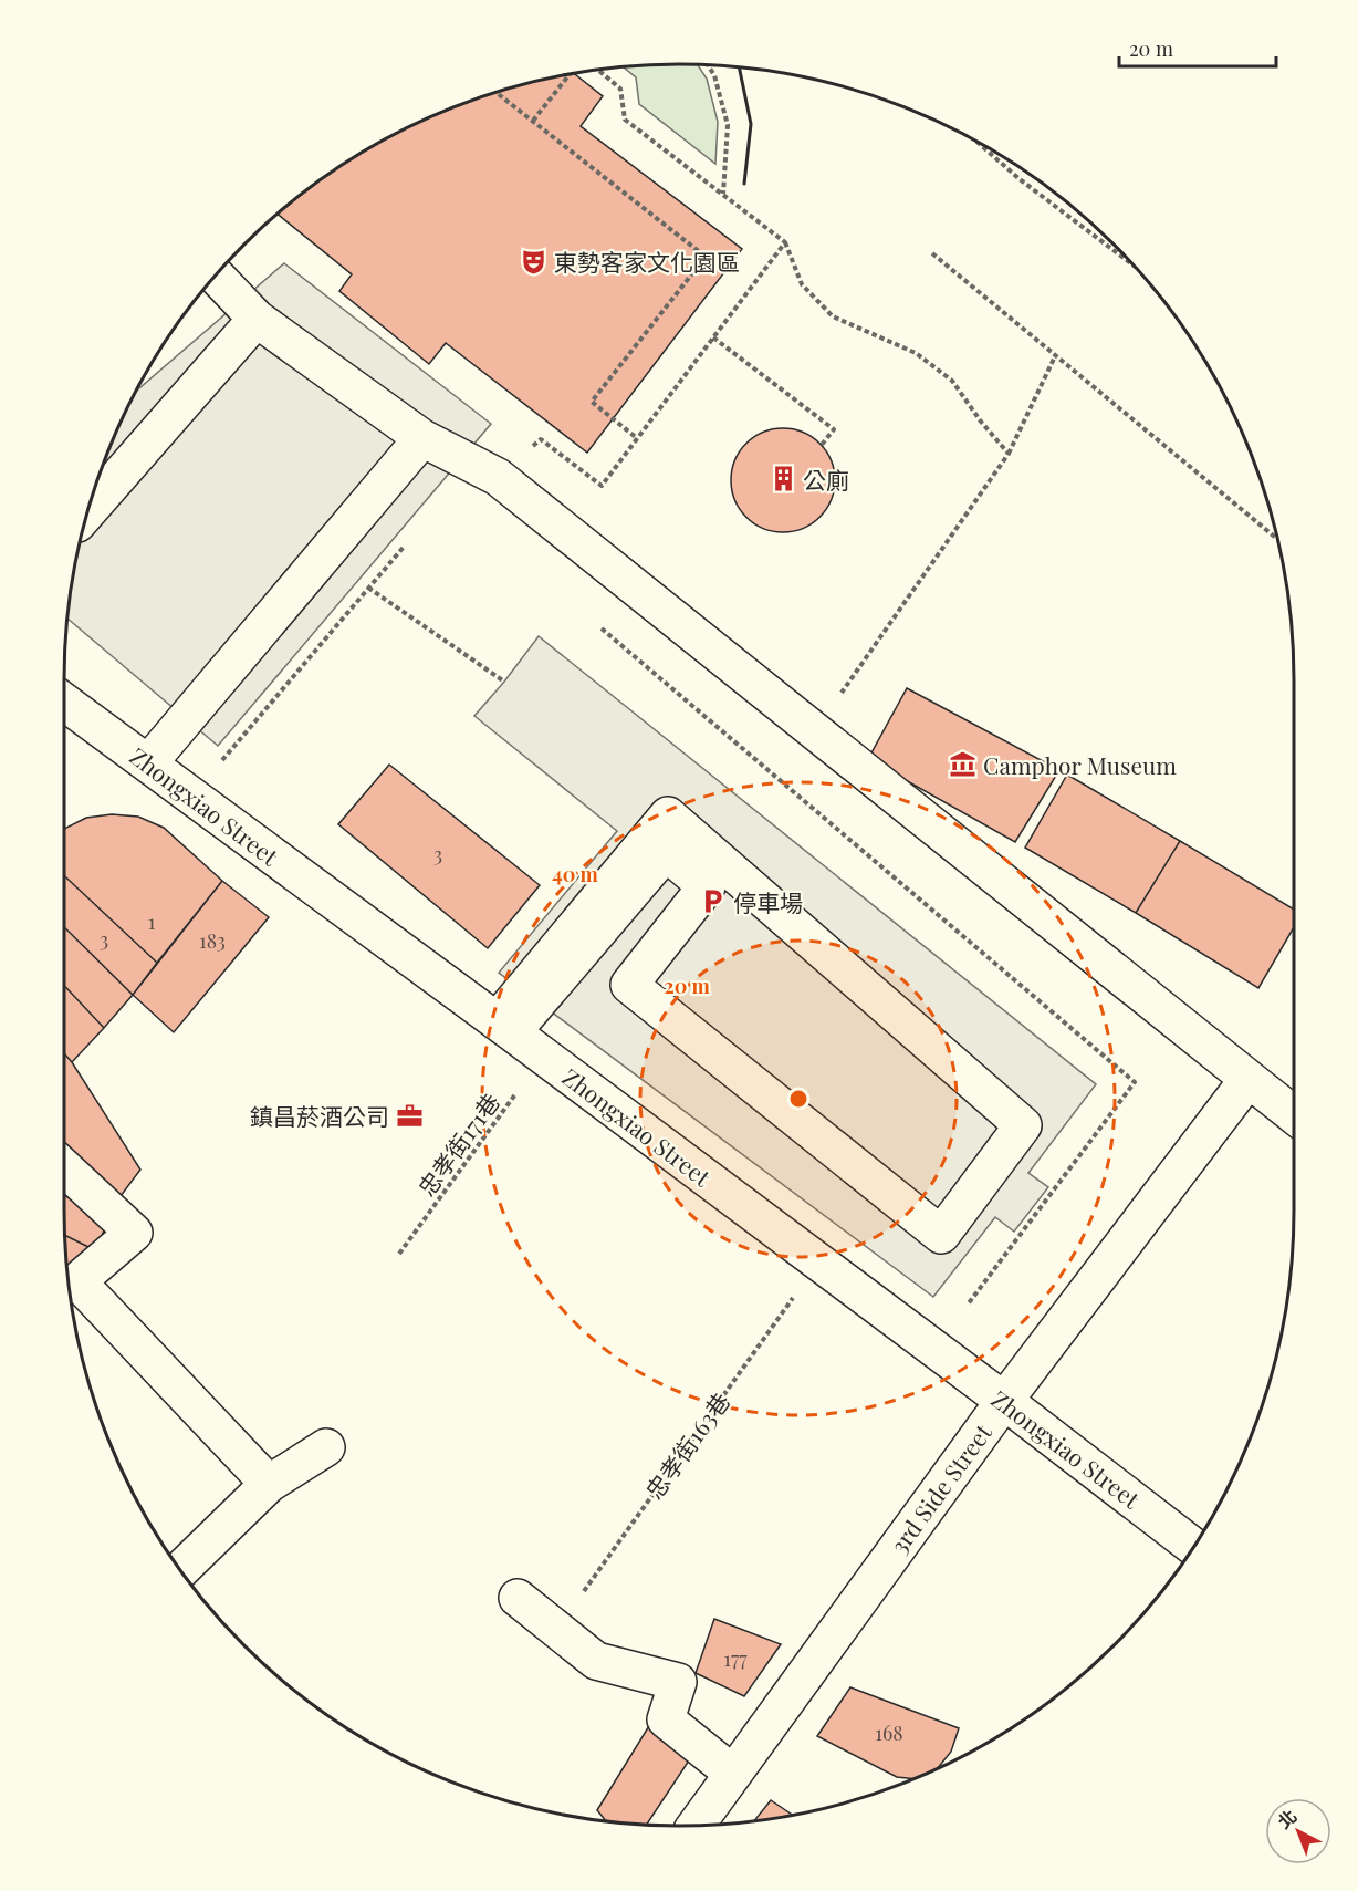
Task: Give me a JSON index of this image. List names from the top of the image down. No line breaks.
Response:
{"streets":{"street":["Zhongxiao Street","3rd Side Street"],"path":["忠孝街171巷","忠孝街163巷"]},"crossings":[["Zhongxiao Street","忠孝街171巷"],["Zhongxiao Street","忠孝街163巷"],["Zhongxiao Street","3rd Side Street"]],"places":{"theatre":["東勢客家文化園區"],"building":["公廁"],"museum":["Camphor Museum"],"parking":["停車場"],"office":["鎮昌菸酒公司"]},"house_numbers":["3","1","3","183","177","168"],"scale_bar":"20 m","north":"top left","rings":["40 m","20 m"]}
